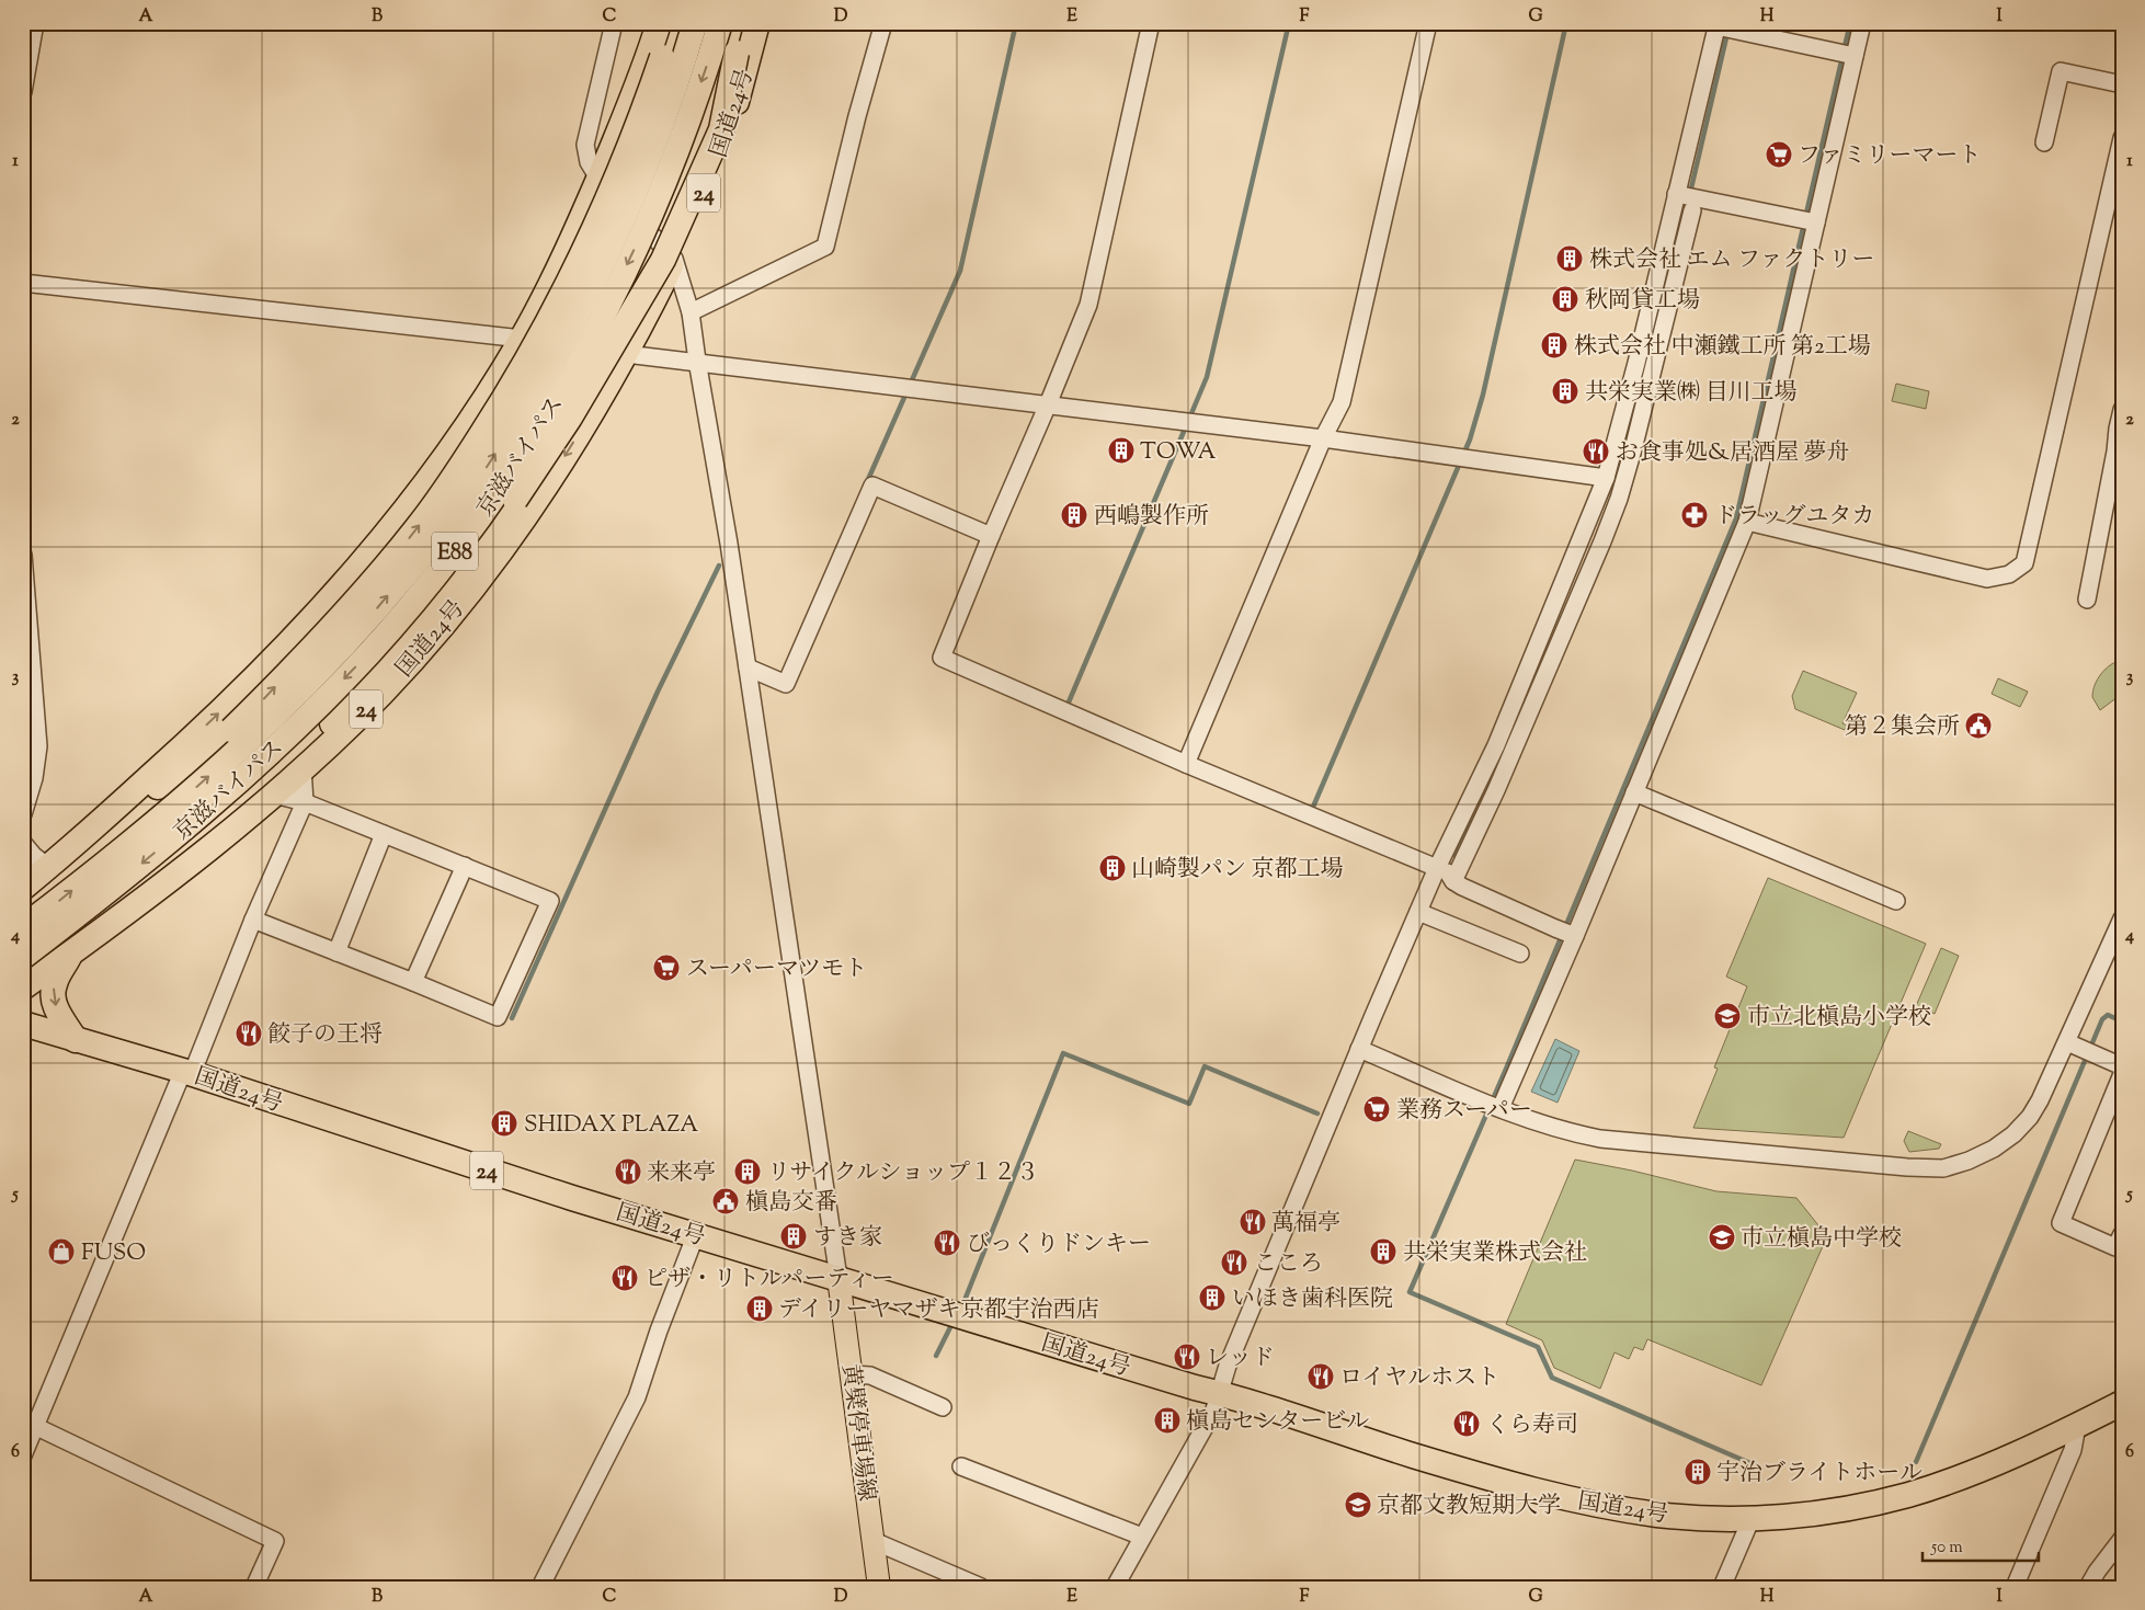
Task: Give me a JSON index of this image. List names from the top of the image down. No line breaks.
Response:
{"streets":{"highway":["国道24号","24","京滋バイパス","E88"],"main road":["黄檗停車場線"]},"crossings":[["国道24号","24"],["国道24号","黄檗停車場線"]],"places":{"supermarket":["ファミリーマート","スーパーマツモト","業務スーパー"],"building":["株式会社 エム ファクトリー","秋岡貸工場","株式会社 中瀬鐵工所 第2工場","共栄実業㈱ 目川工場","TOWA","西嶋製作所","山崎製パン 京都工場","SHIDAX PLAZA","リサイクルショップ１２３","すき家","共栄実業株式会社","いほき歯科医院","デイリーヤマザキ京都宇治西店","槇島センタービル","宇治ブライトホール"],"restaurant":["お食事処&居酒屋 夢舟","餃子の王将","来来亭","萬福亭","びっくりドンキー","こころ","ピザ・リトルパーティー","レッド","ロイヤルホスト","くら寿司"],"pharmacy":["ドラッグユタカ"],"public building":["第２集会所","槇島交番"],"school or university":["市立北槇島小学校","市立槇島中学校","京都文教短期大学"],"shop":["FUSO"]},"scale_bar":"50 m","grid":{"columns":["A","B","C","D","E","F","G","H","I"],"rows":["1","2","3","4","5","6"]}}
